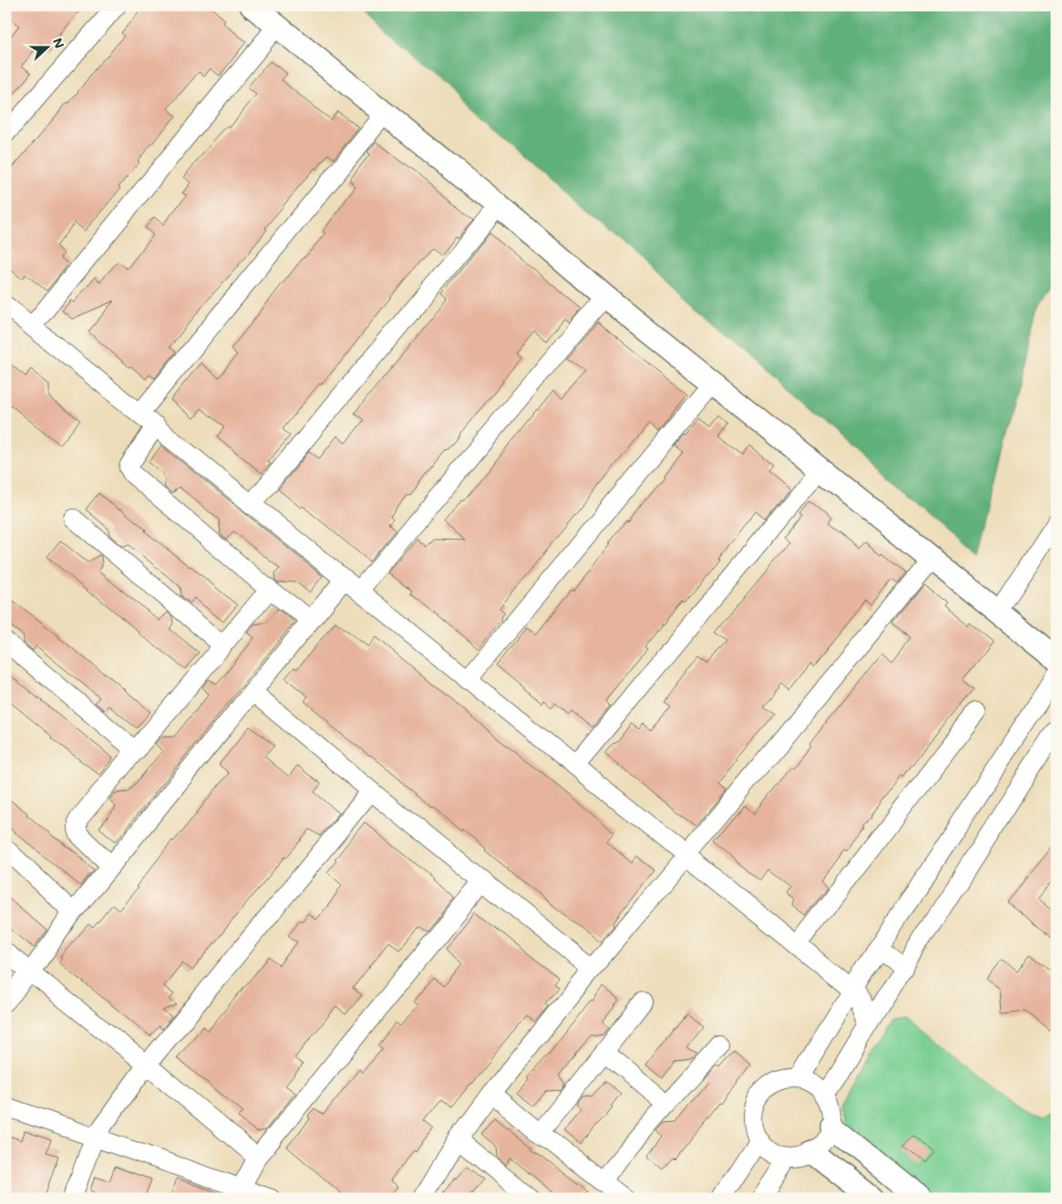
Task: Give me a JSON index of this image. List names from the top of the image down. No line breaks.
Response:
{"north":"right"}
